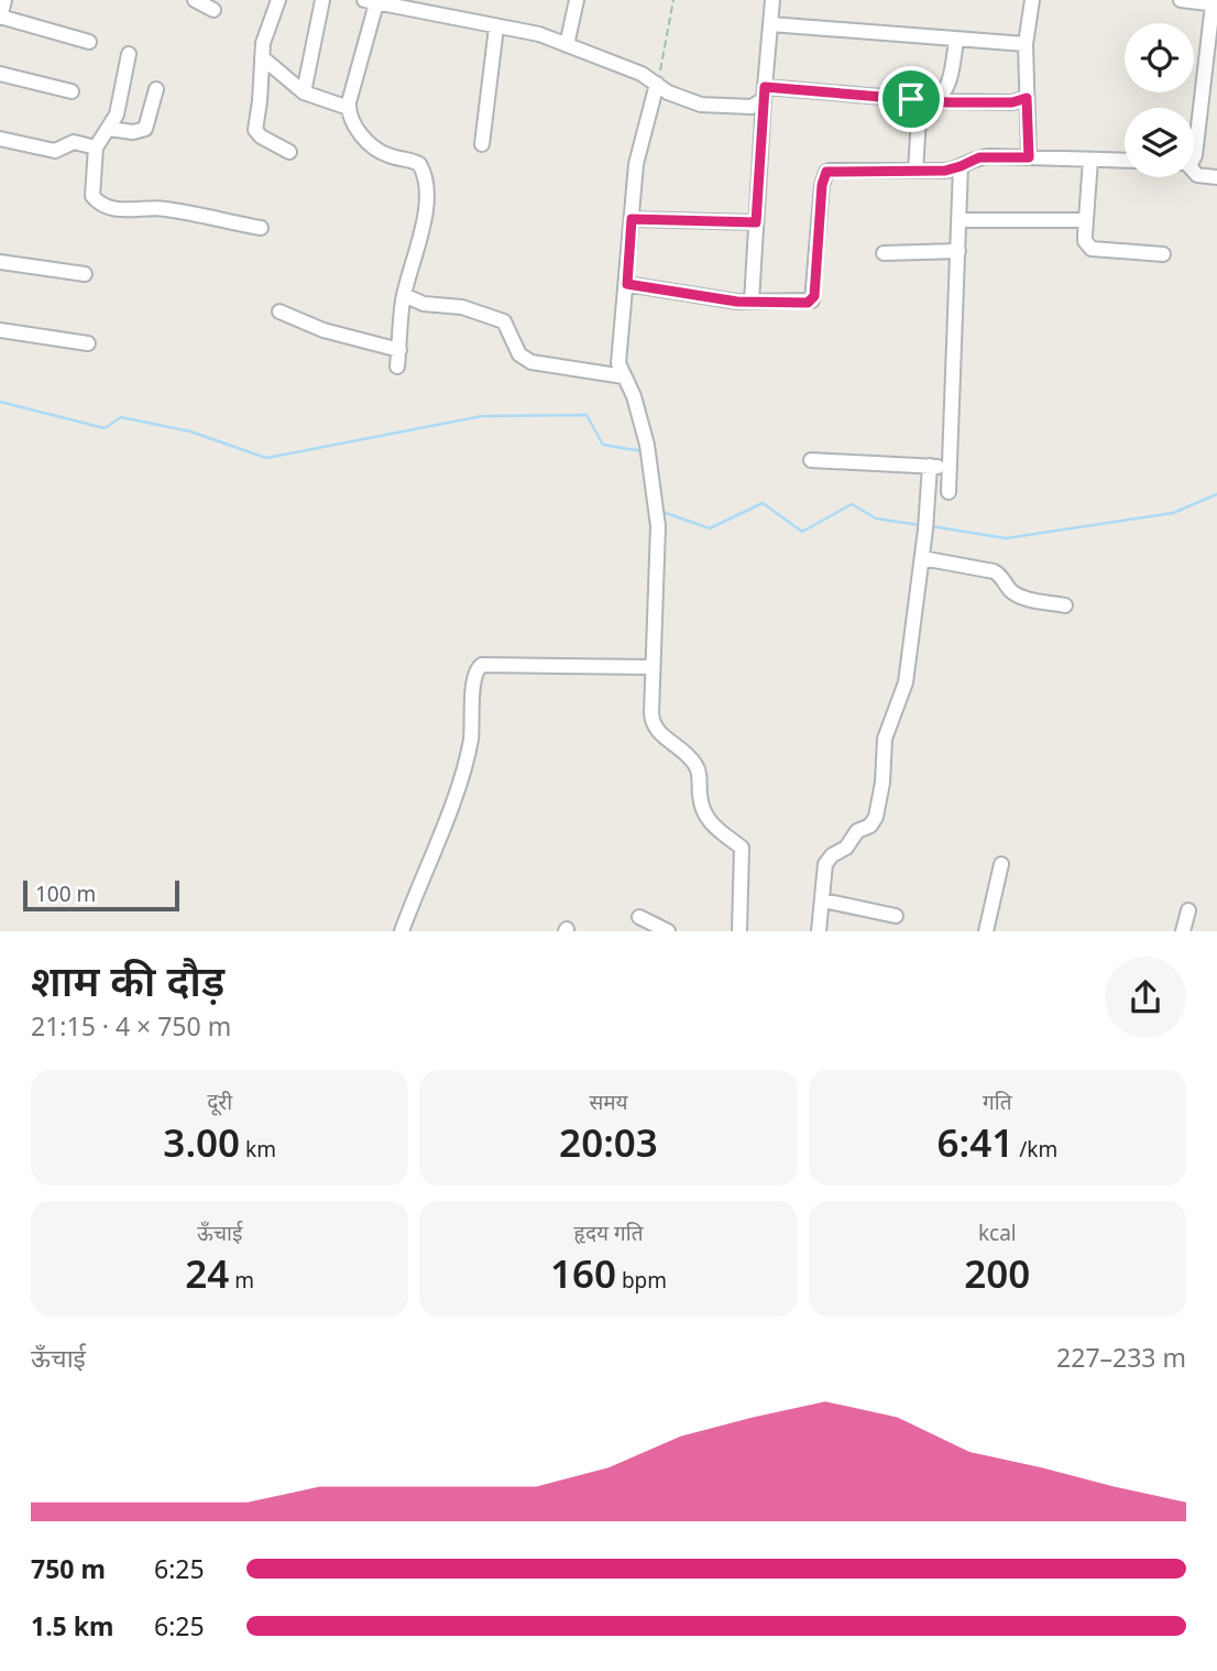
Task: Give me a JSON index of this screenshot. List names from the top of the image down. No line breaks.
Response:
{"scale_bar":"100 m","page":{"scale":"100 m","heading":["शाम की दौड़","21:15 · 4 × 750 m"],"stats":[["दूरी","3.00 km"],["समय","20:03"],["गति","6:41 /km"],["ऊँचाई","24 m"],["हृदय गति","160 bpm"],["kcal","200"]],"chart":["ऊँचाई","227–233 m"],"list":[{"name":"750 m","note":"6:25"},{"name":"1.5 km","note":"6:25"}]}}
